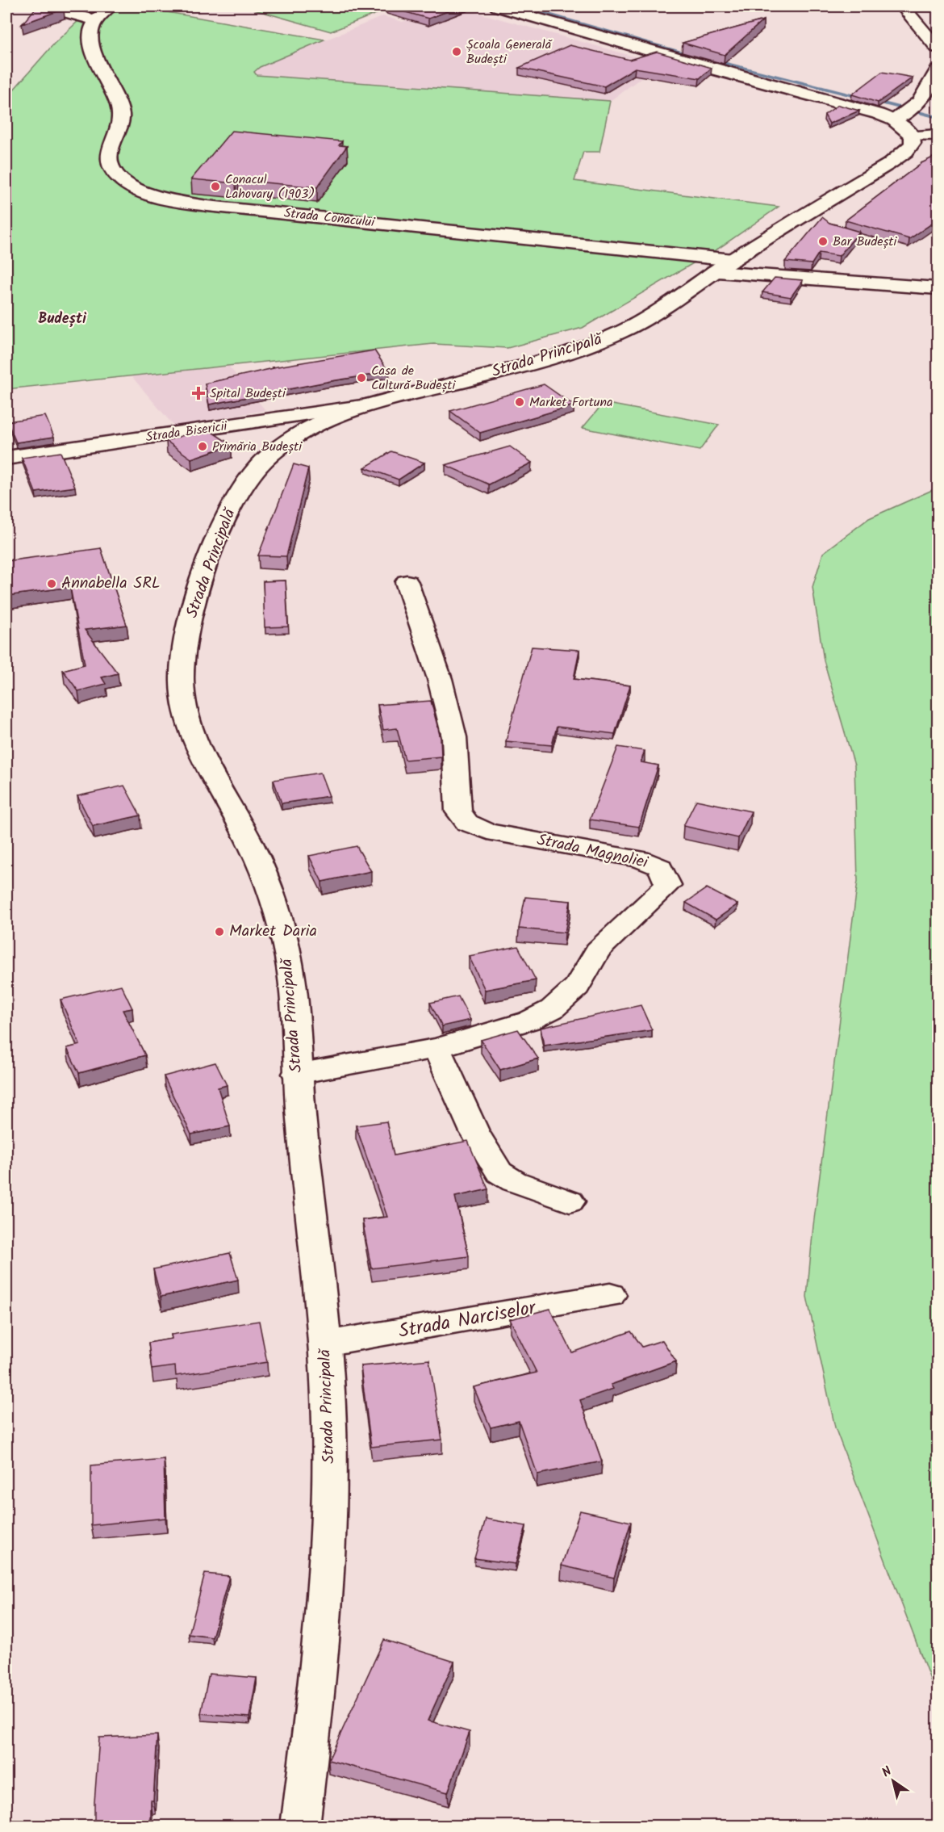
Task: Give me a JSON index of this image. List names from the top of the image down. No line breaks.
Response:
{"streets":{"main road":["Strada Conacului","Strada Principală","Strada Bisericii","Strada Magnoliei","Strada Narciselor"]},"crossings":[["Strada Conacului","Strada Principală"],["Strada Principală","Strada Bisericii"],["Strada Principală","Strada Magnoliei"],["Strada Principală","Strada Narciselor"]],"districts":["Budești"],"places":{"other":["Școala Generală Budești","Conacul Lahovary (1903)","Bar Budești","Casa de Cultură Budești","Market Fortuna","Primăria Budești","Annabella SRL","Market Daria"],"health":["Spital Budești"]},"north":"top left"}
